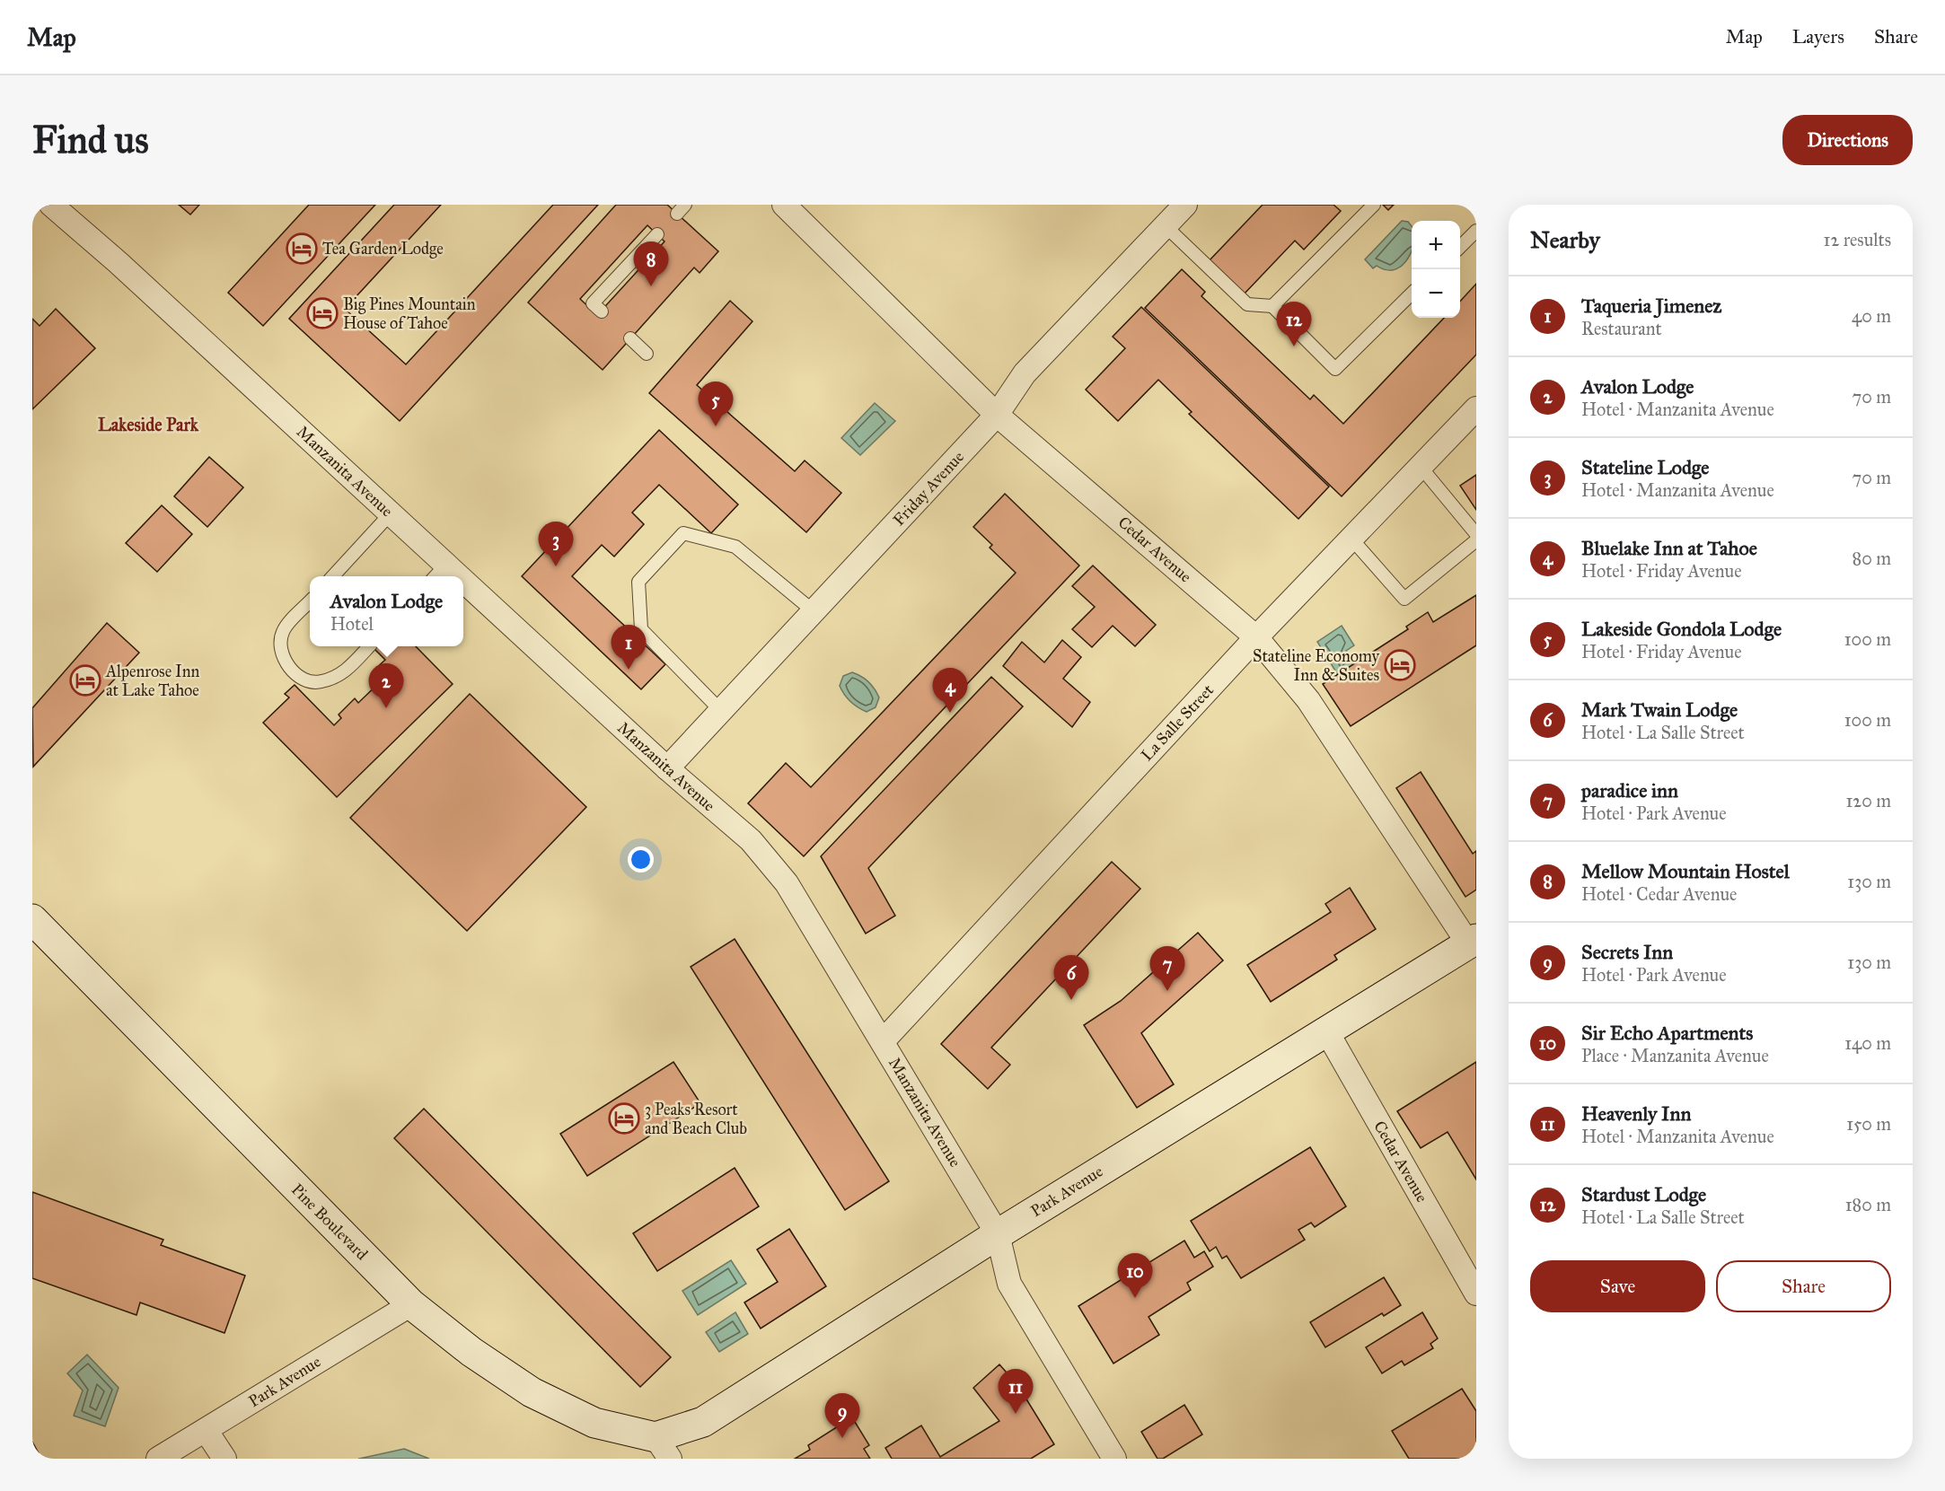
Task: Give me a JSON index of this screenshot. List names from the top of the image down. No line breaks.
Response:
{"streets":{"street":["Manzanita Avenue","Friday Avenue","Cedar Avenue","La Salle Street","Park Avenue","Pine Boulevard"]},"crossings":[["Manzanita Avenue","Friday Avenue"],["Manzanita Avenue","La Salle Street"],["Manzanita Avenue","Park Avenue"],["Friday Avenue","Cedar Avenue"],["Cedar Avenue","La Salle Street"],["Cedar Avenue","Park Avenue"],["Park Avenue","Pine Boulevard"]],"districts":["Lakeside Park"],"places":{"hotel":["Tea Garden Lodge","Big Pines Mountain House of Tahoe","Stateline Economy Inn & Suites","Alpenrose Inn at Lake Tahoe","3 Peaks Resort and Beach Club"]},"page":{"header":"Map","nav":["Map","Layers","Share"],"buttons":["Directions",["Save","Share"]],"title":"Find us","heading":["Nearby","12 results"],"map_buttons":["+","−"],"pins":["8","12","5","3","1","2","4","7","6","10","11","9"],"list":[{"mark":"1","name":"Taqueria Jimenez","note":"Restaurant","value":"40 m"},{"mark":"2","name":"Avalon Lodge","note":"Hotel · Manzanita Avenue","value":"70 m"},{"mark":"3","name":"Stateline Lodge","note":"Hotel · Manzanita Avenue","value":"70 m"},{"mark":"4","name":"Bluelake Inn at Tahoe","note":"Hotel · Friday Avenue","value":"80 m"},{"mark":"5","name":"Lakeside Gondola Lodge","note":"Hotel · Friday Avenue","value":"100 m"},{"mark":"6","name":"Mark Twain Lodge","note":"Hotel · La Salle Street","value":"100 m"},{"mark":"7","name":"paradice inn","note":"Hotel · Park Avenue","value":"120 m"},{"mark":"8","name":"Mellow Mountain Hostel","note":"Hotel · Cedar Avenue","value":"130 m"},{"mark":"9","name":"Secrets Inn","note":"Hotel · Park Avenue","value":"130 m"},{"mark":"10","name":"Sir Echo Apartments","note":"Place · Manzanita Avenue","value":"140 m"},{"mark":"11","name":"Heavenly Inn","note":"Hotel · Manzanita Avenue","value":"150 m"},{"mark":"12","name":"Stardust Lodge","note":"Hotel · La Salle Street","value":"180 m"}],"popup":["Avalon Lodge","Hotel"]}}
